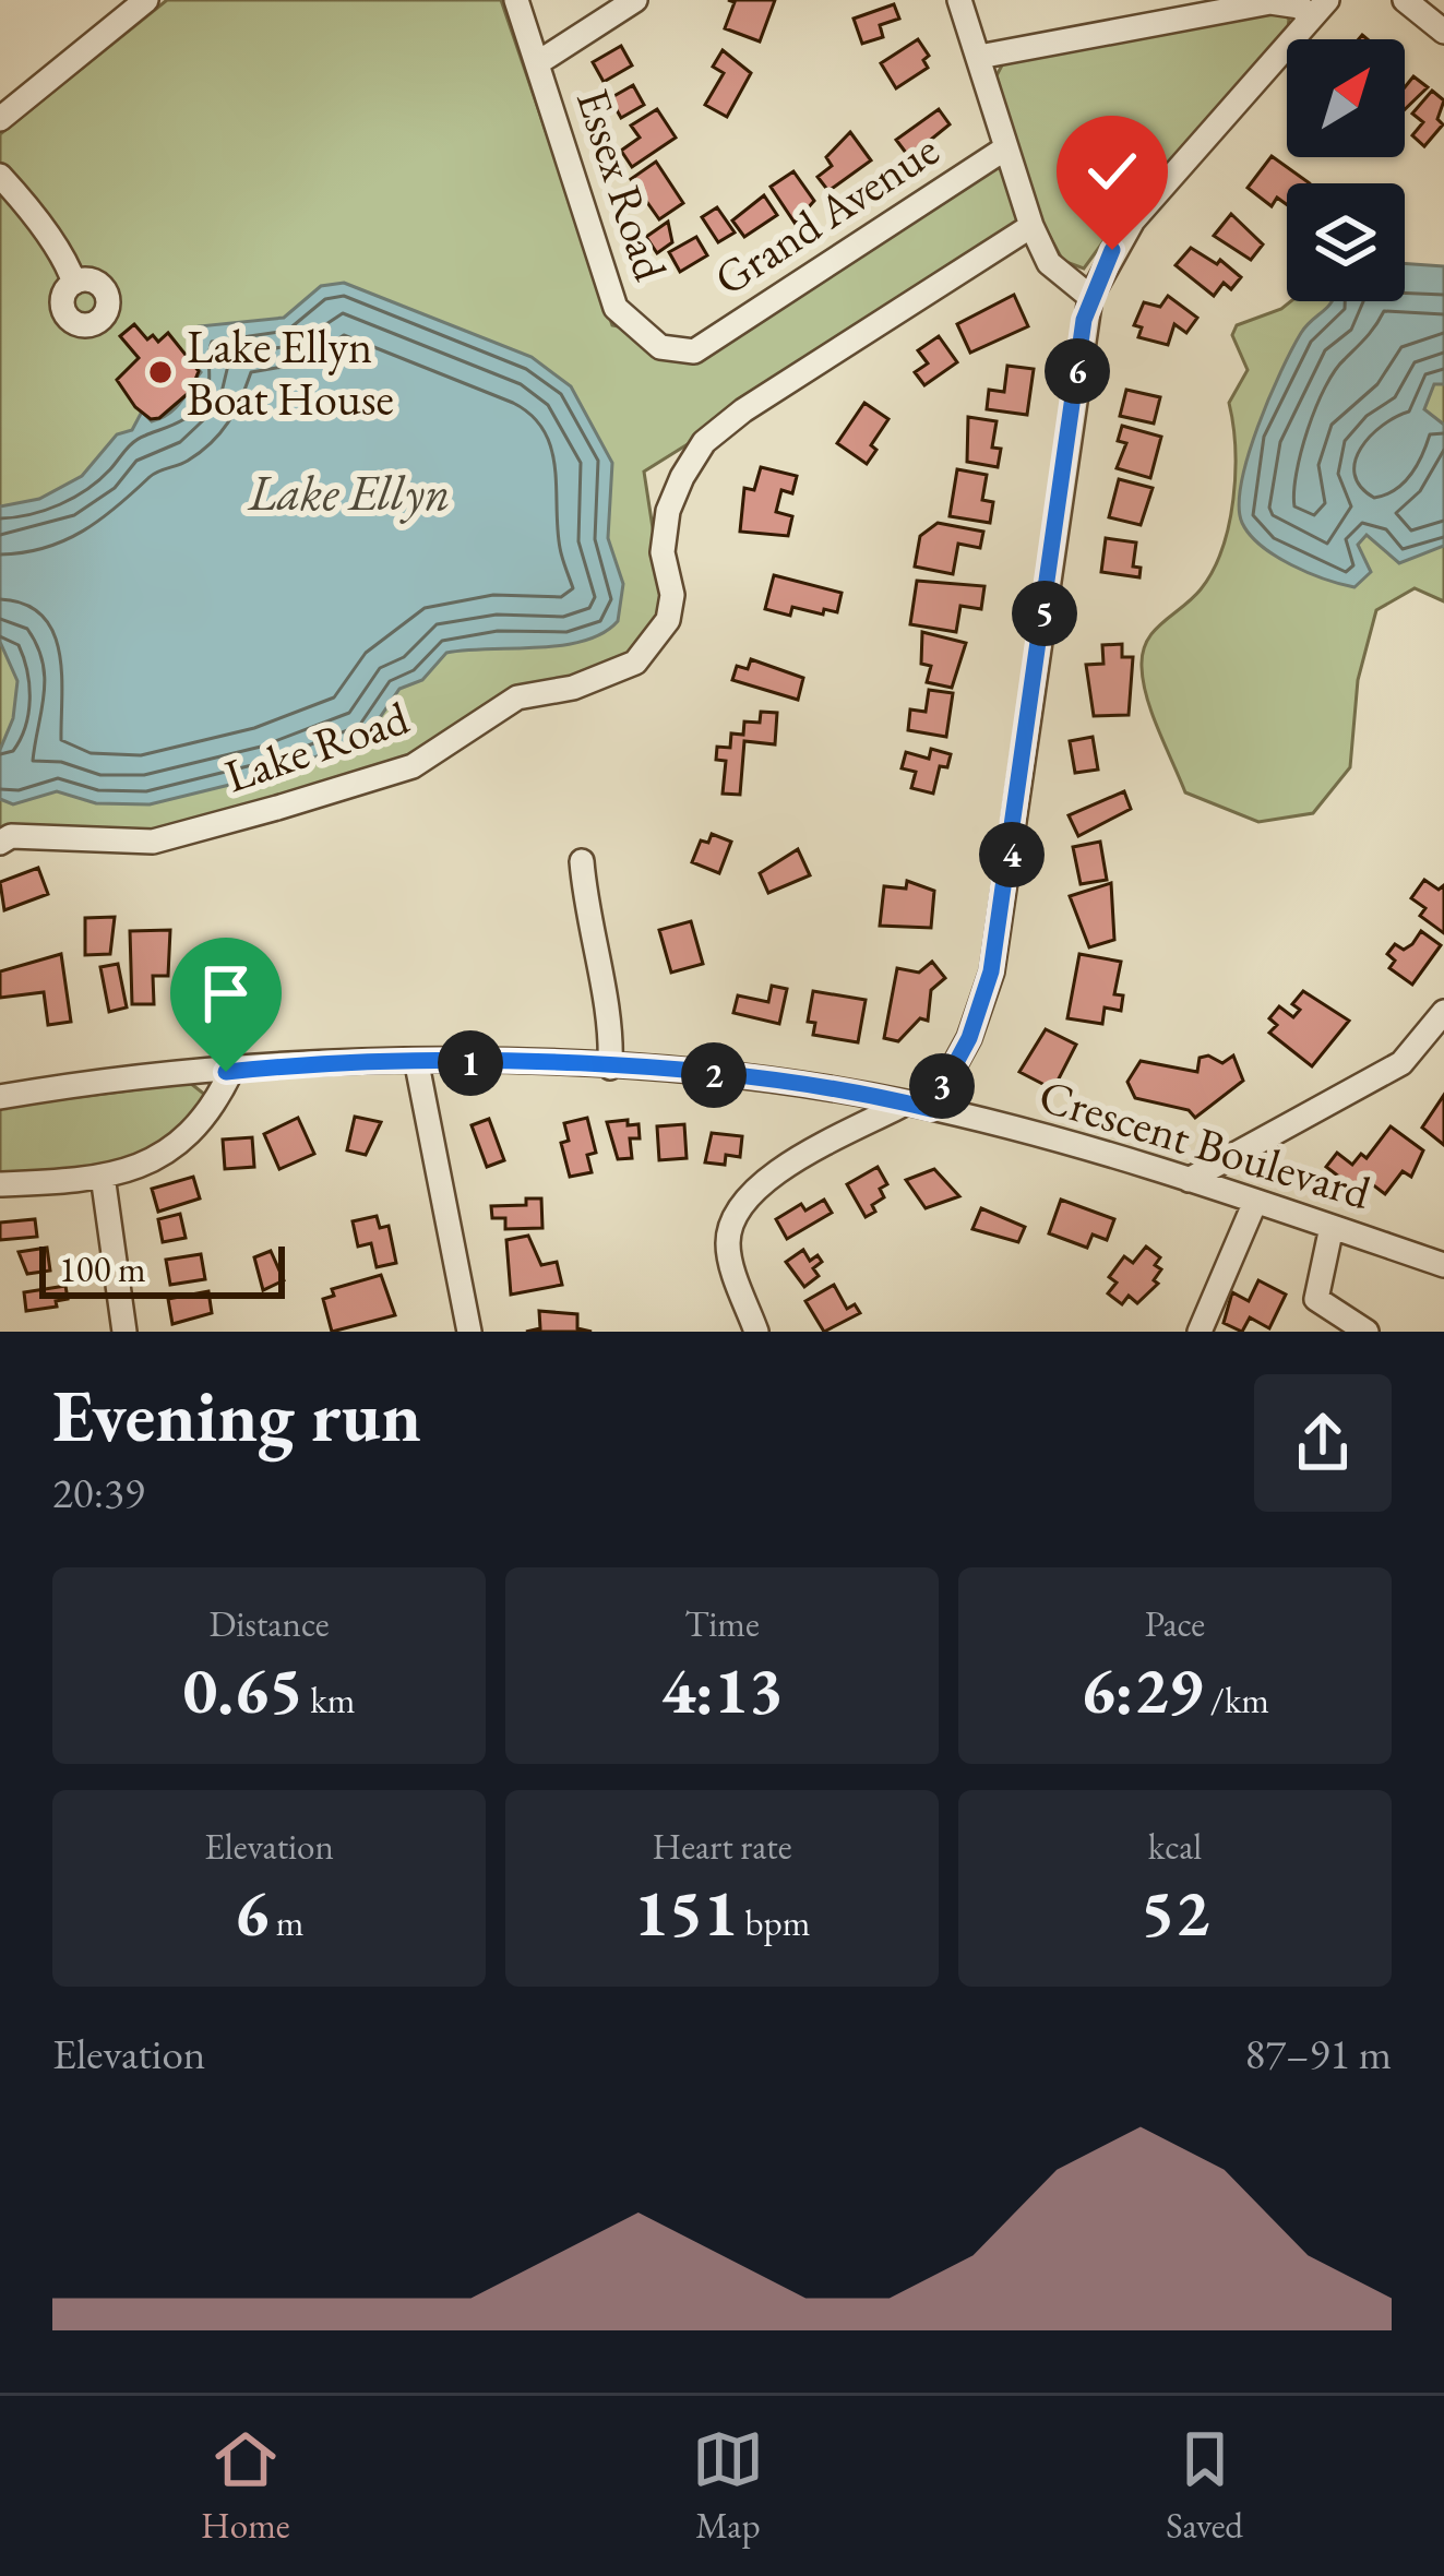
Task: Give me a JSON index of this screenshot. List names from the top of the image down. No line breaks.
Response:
{"streets":{"street":["Essex Road","Grand Avenue","Lake Road","Crescent Boulevard"]},"crossings":[["Essex Road","Grand Avenue"]],"water":["Lake Ellyn"],"places":["Lake Ellyn Boat House"],"scale_bar":"100 m","north":"top right","page":{"pins":["6","5","4","1","2","3"],"scale":"100 m","heading":["Evening run","20:39"],"stats":[["Distance","0.65 km"],["Time","4:13"],["Pace","6:29 /km"],["Elevation","6 m"],["Heart rate","151 bpm"],["kcal","52"]],"chart":["Elevation","87–91 m"],"tabs":["Home","Map","Saved"]}}
